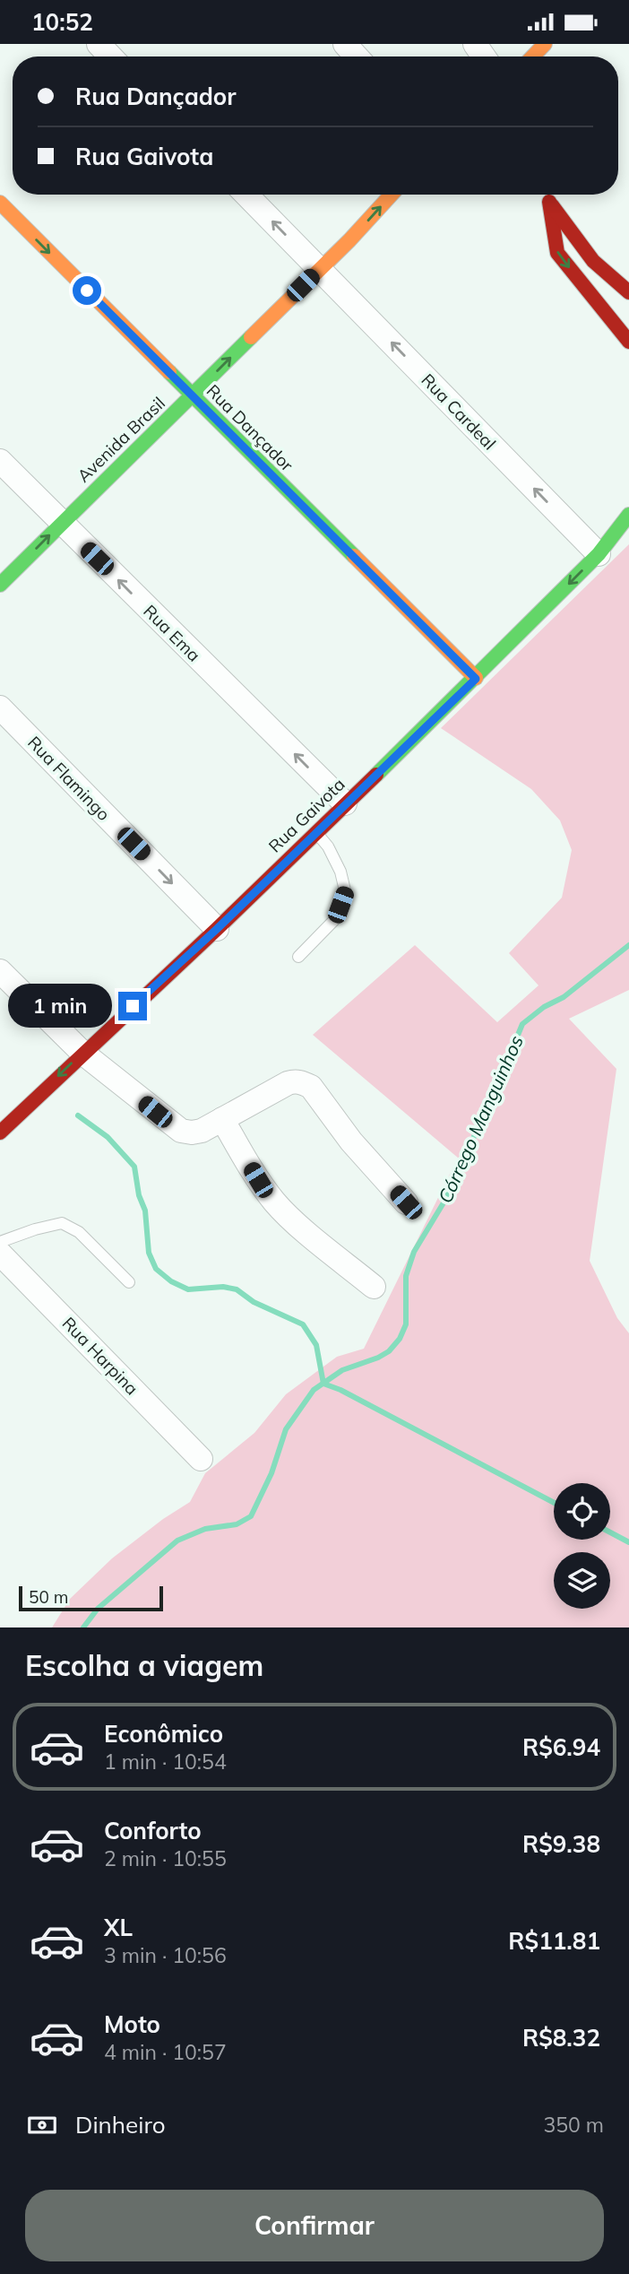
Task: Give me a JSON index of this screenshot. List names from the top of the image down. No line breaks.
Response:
{"streets":{"street":["Rua Cardeal","Rua Dançador","Avenida Brasil","Rua Ema","Rua Flamingo","Rua Gaivota","Rua Harpina"]},"crossings":[["Rua Cardeal","Avenida Brasil"],["Rua Cardeal","Rua Gaivota"],["Rua Dançador","Avenida Brasil"],["Rua Dançador","Rua Gaivota"],["Avenida Brasil","Rua Ema"],["Rua Ema","Rua Gaivota"],["Rua Flamingo","Rua Gaivota"]],"one_way":["Rua Dançador","Avenida Brasil","Rua Ema"],"water":["Córrego Manguinhos"],"scale_bar":"50 m","page":{"status":"10:52","banner":["Rua Dançador","Rua Gaivota"],"bubble":"1 min","scale":"50 m","heading":"Escolha a viagem","list":[{"name":"Econômico","note":"1 min · 10:54","value":"R$6.94"},{"name":"Conforto","note":"2 min · 10:55","value":"R$9.38"},{"name":"XL","note":"3 min · 10:56","value":"R$11.81"},{"name":"Moto","note":"4 min · 10:57","value":"R$8.32"}],"pay":["Dinheiro","350 m"],"buttons":"Confirmar"}}
